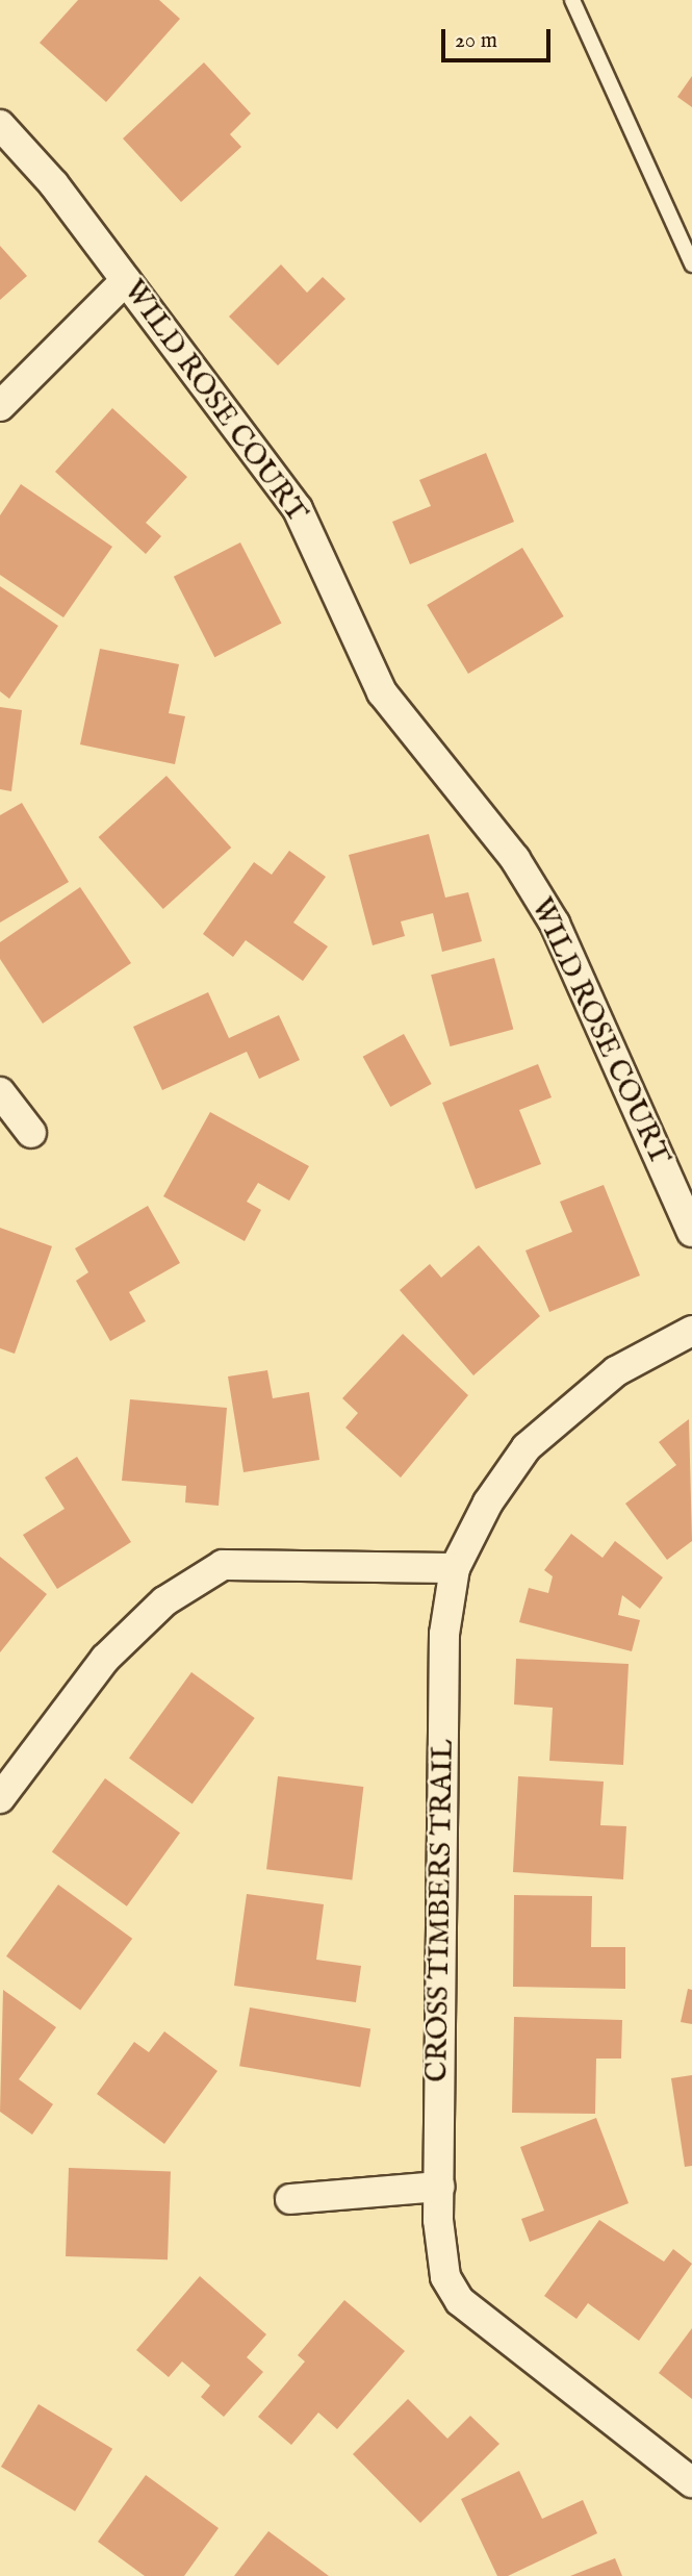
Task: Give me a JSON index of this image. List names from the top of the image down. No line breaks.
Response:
{"streets":{"street":["WILD ROSE COURT","CROSS TIMBERS TRAIL"]},"scale_bar":"20 m"}
